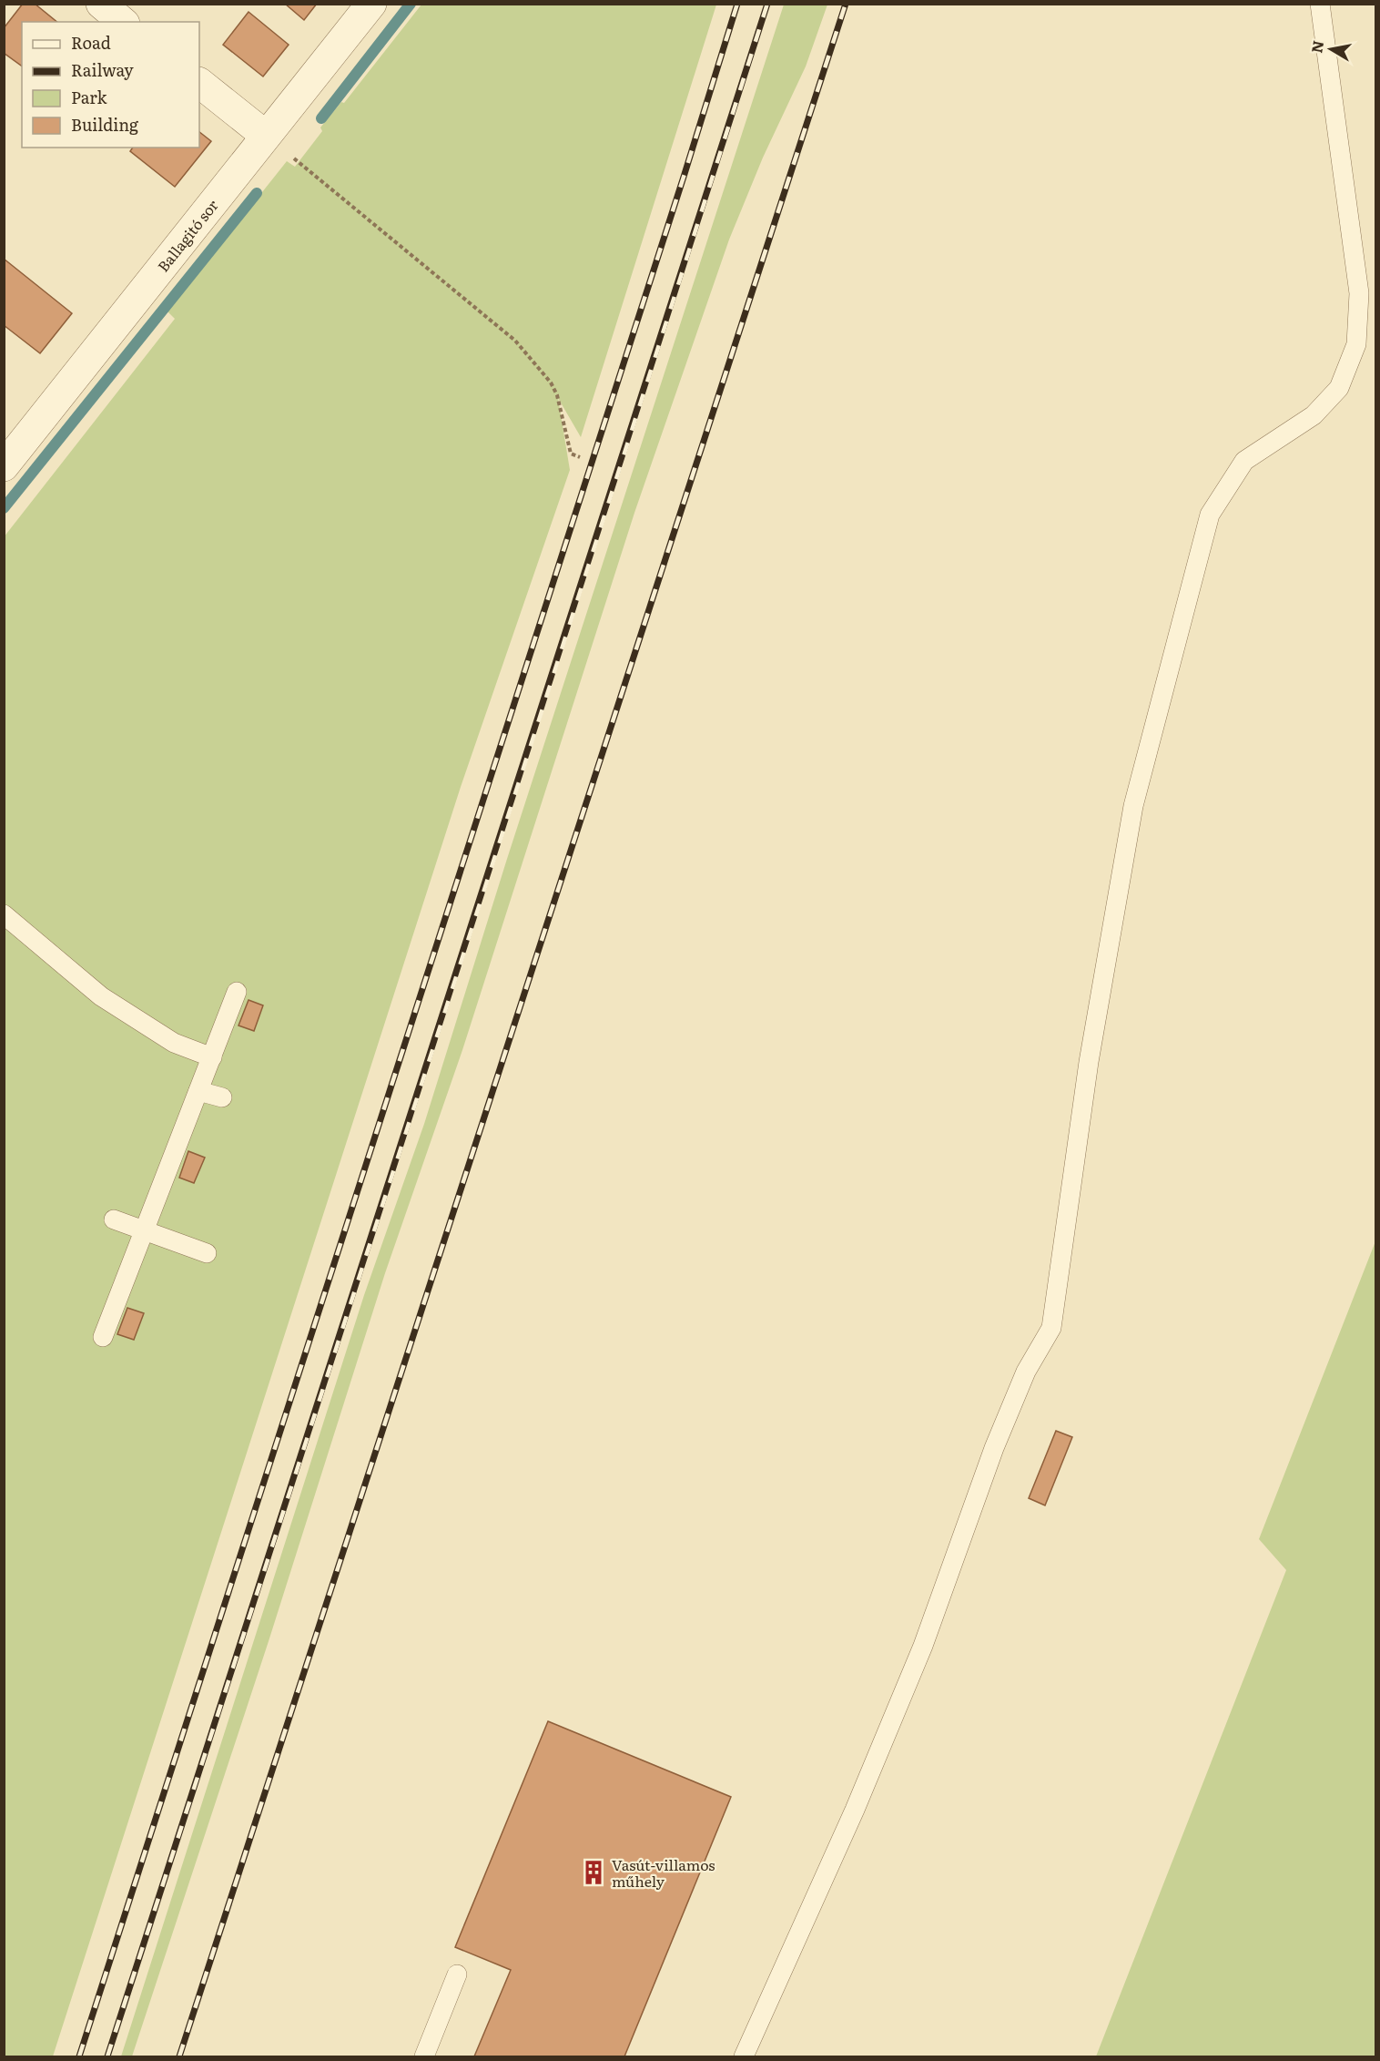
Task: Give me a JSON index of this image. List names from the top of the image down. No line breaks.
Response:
{"streets":{"street":["Ballagitó sor"]},"places":{"building":["Vasút-villamos műhely"]},"legend":["Road","Railway","Park","Building"],"north":"left"}
